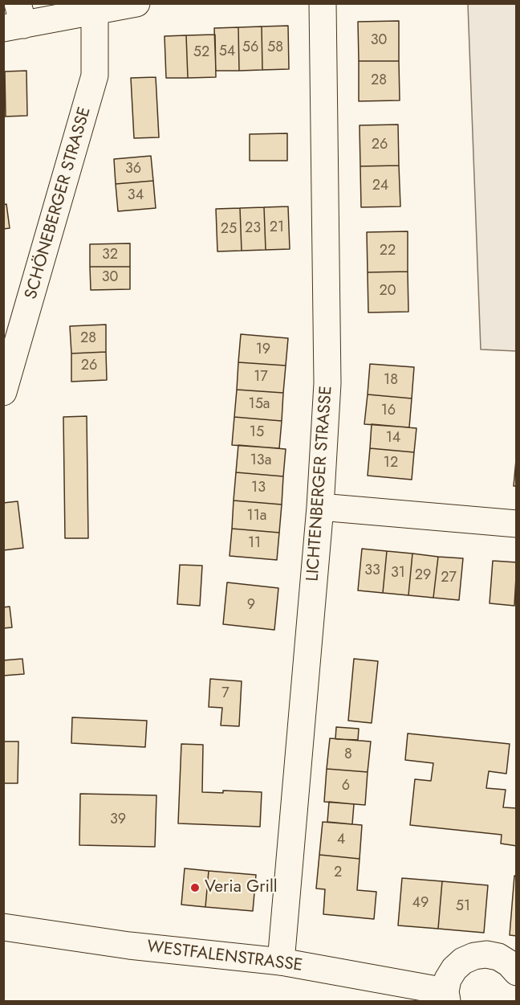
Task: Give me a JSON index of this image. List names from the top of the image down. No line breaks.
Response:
{"streets":{"street":["SCHÖNEBERGER STRASSE","LICHTENBERGER STRASSE","WESTFALENSTRASSE"]},"crossings":[["LICHTENBERGER STRASSE","WESTFALENSTRASSE"]],"places":["Veria Grill"],"house_numbers":["30","56","58","54","52","28","26","36","24","34","21","23","25","22","32","30","20","28","19","26","17","18","15a","16","15","14","13a","12","13","11a","11","33","31","29","27","9","7","8","6","39","4","2","49","51"]}
